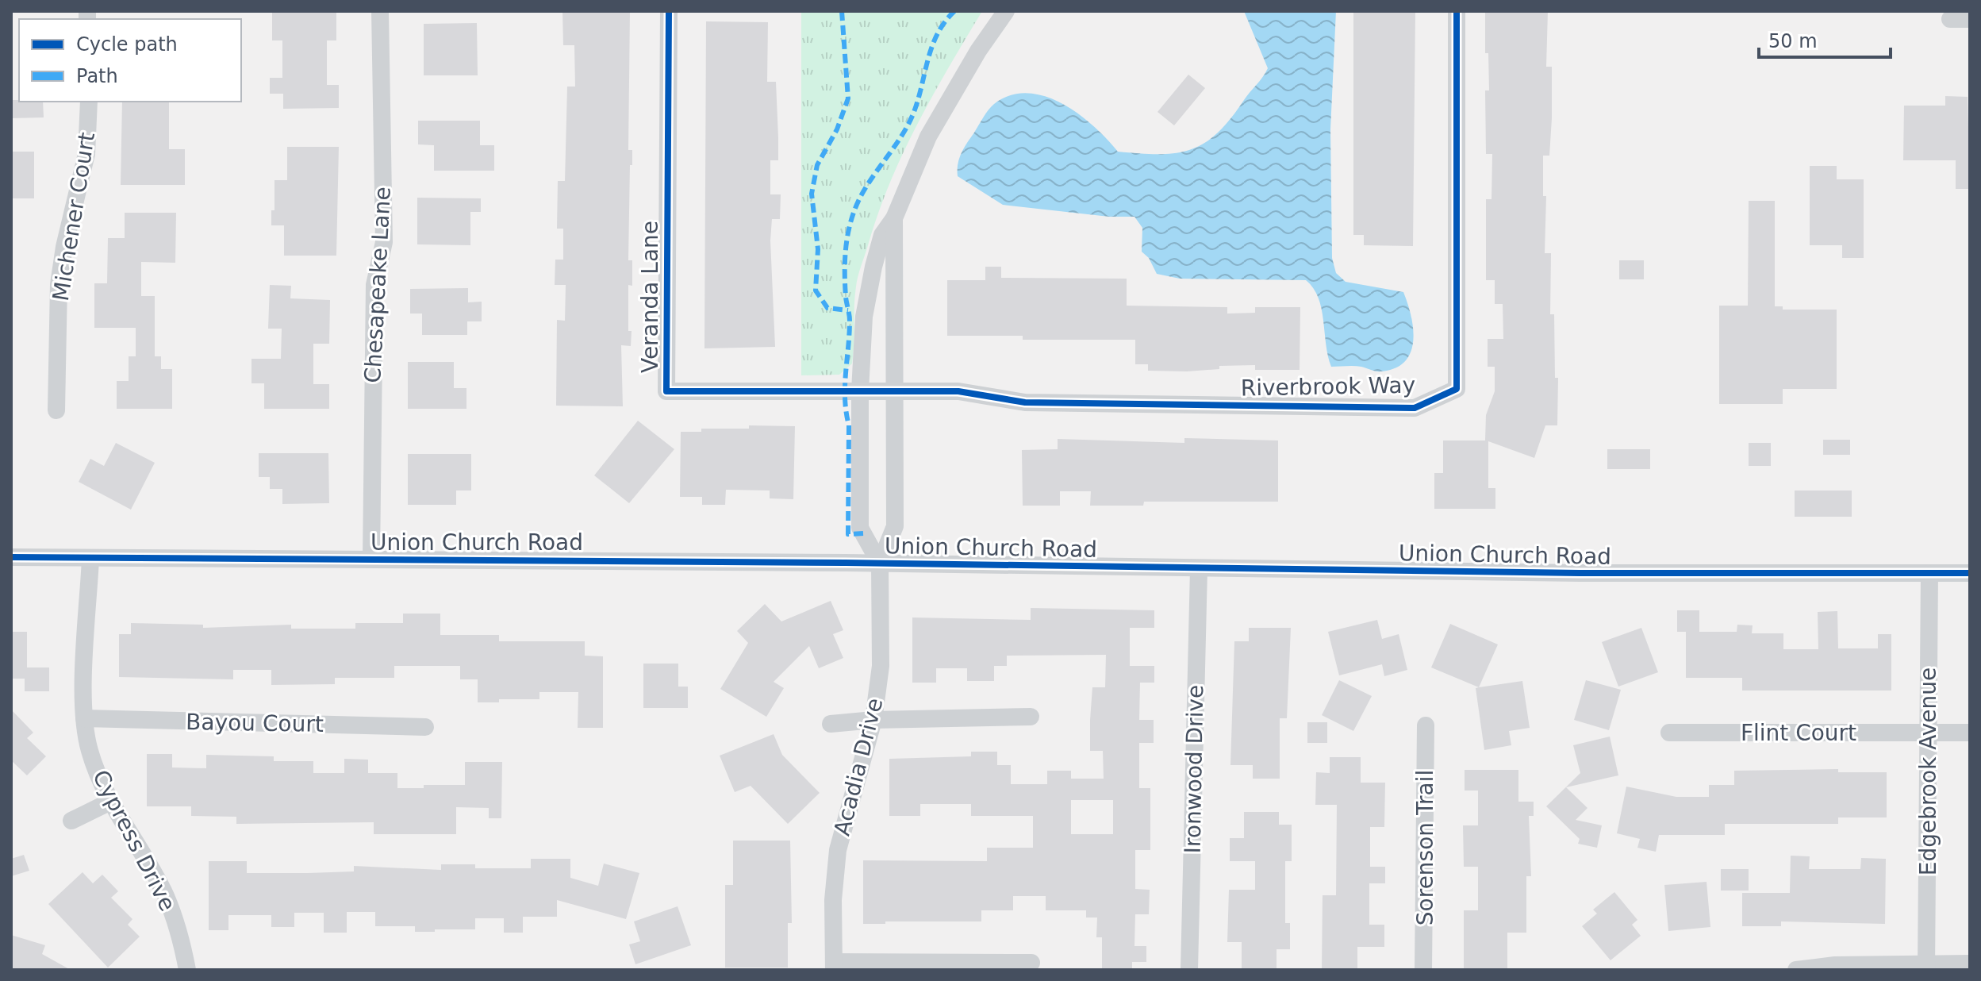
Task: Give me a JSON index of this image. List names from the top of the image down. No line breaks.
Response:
{"streets":{"street":["Michener Court","Chesapeake Lane","Veranda Lane","Riverbrook Way","Union Church Road","Bayou Court","Flint Court","Acadia Drive","Ironwood Drive","Edgebrook Avenue","Cypress Drive","Sorenson Trail"]},"crossings":[["Chesapeake Lane","Union Church Road"],["Veranda Lane","Riverbrook Way"],["Union Church Road","Acadia Drive"],["Union Church Road","Ironwood Drive"],["Union Church Road","Edgebrook Avenue"],["Union Church Road","Cypress Drive"],["Bayou Court","Cypress Drive"],["Flint Court","Edgebrook Avenue"]],"legend":["Cycle path","Path"],"scale_bar":"50 m"}
